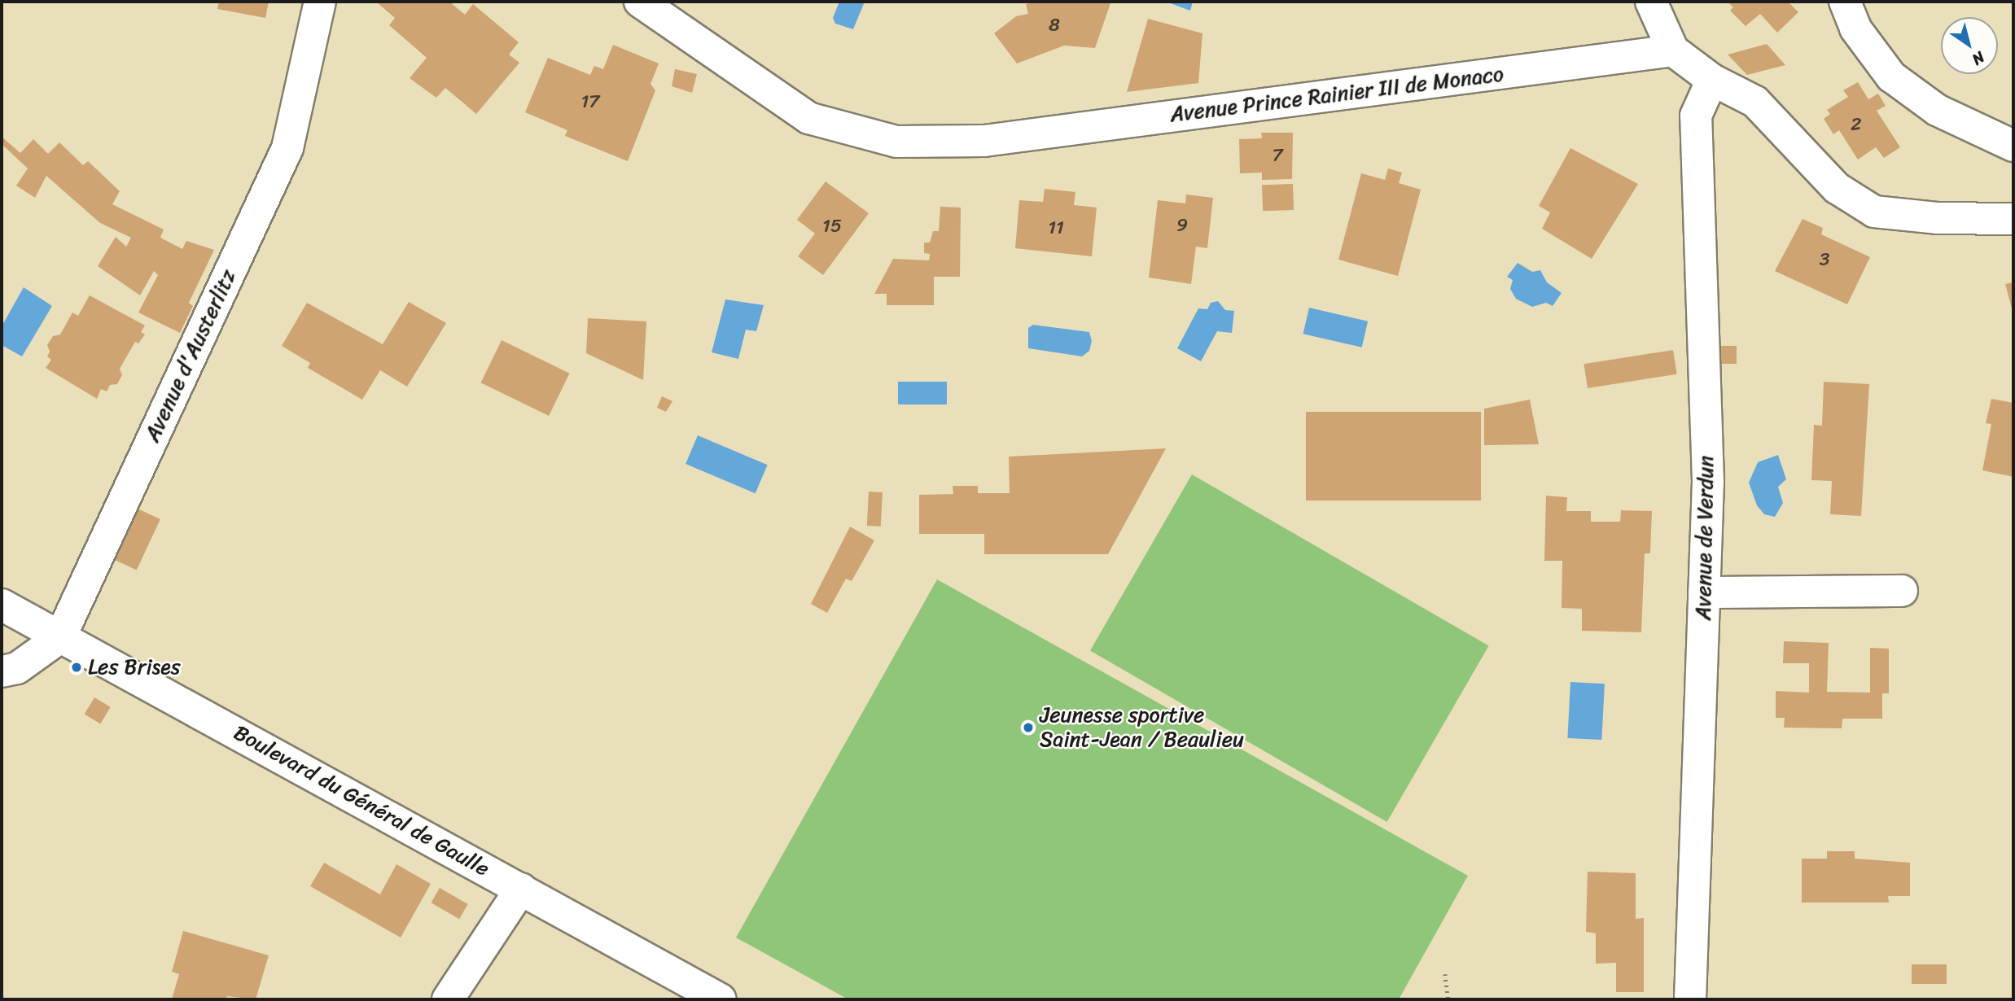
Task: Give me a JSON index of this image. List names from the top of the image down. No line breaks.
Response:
{"streets":{"street":["Avenue Prince Rainier III de Monaco","Avenue d'Austerlitz","Avenue de Verdun","Boulevard du Général de Gaulle"]},"crossings":[["Avenue d'Austerlitz","Boulevard du Général de Gaulle"]],"places":["Les Brises","Jeunesse sportive Saint-Jean / Beaulieu"],"house_numbers":["8","17","2","7","9","15","11","3"],"north":"bottom right"}
